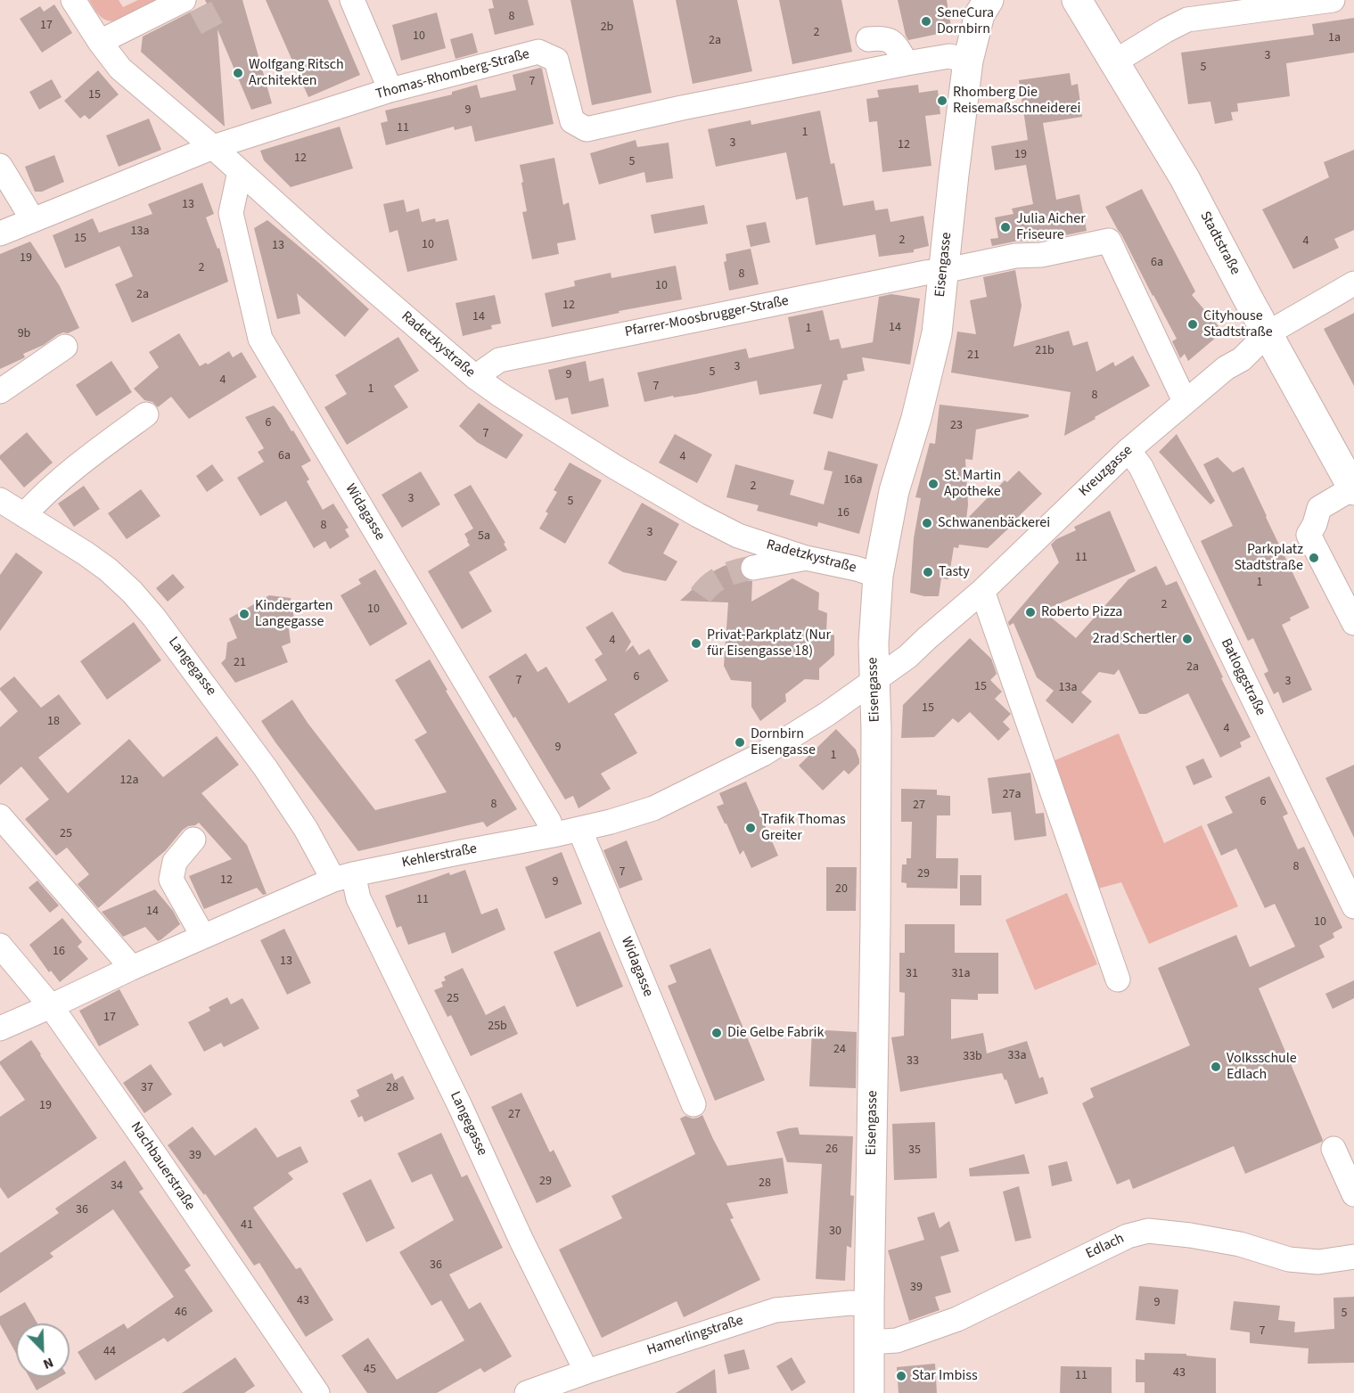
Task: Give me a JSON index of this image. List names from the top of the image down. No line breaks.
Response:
{"streets":{"main road":["Stadtstraße","Eisengasse"],"street":["Thomas-Rhomberg-Straße","Pfarrer-Moosbrugger-Straße","Radetzkystraße","Kreuzgasse","Widagasse","Langegasse","Batloggstraße","Kehlerstraße","Nachbauerstraße","Edlach","Hamerlingstraße"]},"crossings":[["Thomas-Rhomberg-Straße","Eisengasse"],["Thomas-Rhomberg-Straße","Radetzkystraße"],["Stadtstraße","Kreuzgasse"],["Eisengasse","Pfarrer-Moosbrugger-Straße"],["Eisengasse","Radetzkystraße"],["Eisengasse","Kreuzgasse"],["Eisengasse","Kehlerstraße"],["Eisengasse","Edlach"],["Eisengasse","Hamerlingstraße"],["Pfarrer-Moosbrugger-Straße","Radetzkystraße"],["Pfarrer-Moosbrugger-Straße","Kreuzgasse"],["Radetzkystraße","Widagasse"],["Kreuzgasse","Batloggstraße"],["Kreuzgasse","Kehlerstraße"],["Widagasse","Kehlerstraße"],["Langegasse","Kehlerstraße"],["Langegasse","Hamerlingstraße"],["Kehlerstraße","Nachbauerstraße"]],"places":["SeneCura Dornbirn","Wolfgang Ritsch Architekten","Rhomberg Die Reisemaßschneiderei","Julia Aicher Friseure","Cityhouse Stadtstraße","St. Martin Apotheke","Schwanenbäckerei","Parkplatz Stadtstraße","Tasty","Roberto Pizza","Kindergarten Langegasse","2rad Schertler","Privat-Parkplatz (Nur für Eisengasse 18)","Dornbirn Eisengasse","Trafik Thomas Greiter","Die Gelbe Fabrik","Volksschule Edlach","Star Imbiss"],"house_numbers":["8","17","2b","2","10","1a","2a","3","5","7","15","9","11","1","3","12","19","12","5","13","13a","15","2","4","10","13","19","6a","2","8","10","2a","12","14","14","1","9b","21b","21","3","5","9","4","7","1","8","6","23","7","6a","4","16a","2","3","5","16","8","3","5a","11","1","2","10","4","21","2a","6","7","3","15","13a","15","18","4","9","1","12a","27a","6","8","27","25","8","7","29","12","9","20","11","14","10","16","13","31","31a","25","17","25b","24","33a","33b","33","37","28","19","27","26","35","39","29","28","34","36","41","30","36","39","43","9","46","5","7","44","45","43","11"],"north":"bottom right"}
